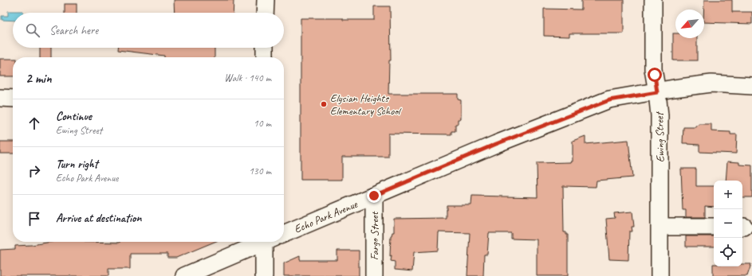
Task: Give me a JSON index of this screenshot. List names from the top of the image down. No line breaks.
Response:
{"streets":{"street":["Ewing Street","Echo Park Avenue","Fargo Street"]},"crossings":[["Ewing Street","Echo Park Avenue"],["Echo Park Avenue","Fargo Street"]],"places":["Elysian Heights Elementary School"],"north":"bottom left","page":{"search":"Search here","heading":["2 min","Walk · 140 m"],"list":[["Continue","Ewing Street","10 m"],["Turn right","Echo Park Avenue","130 m"],"Arrive at destination"],"map_buttons":["+","−"]}}
